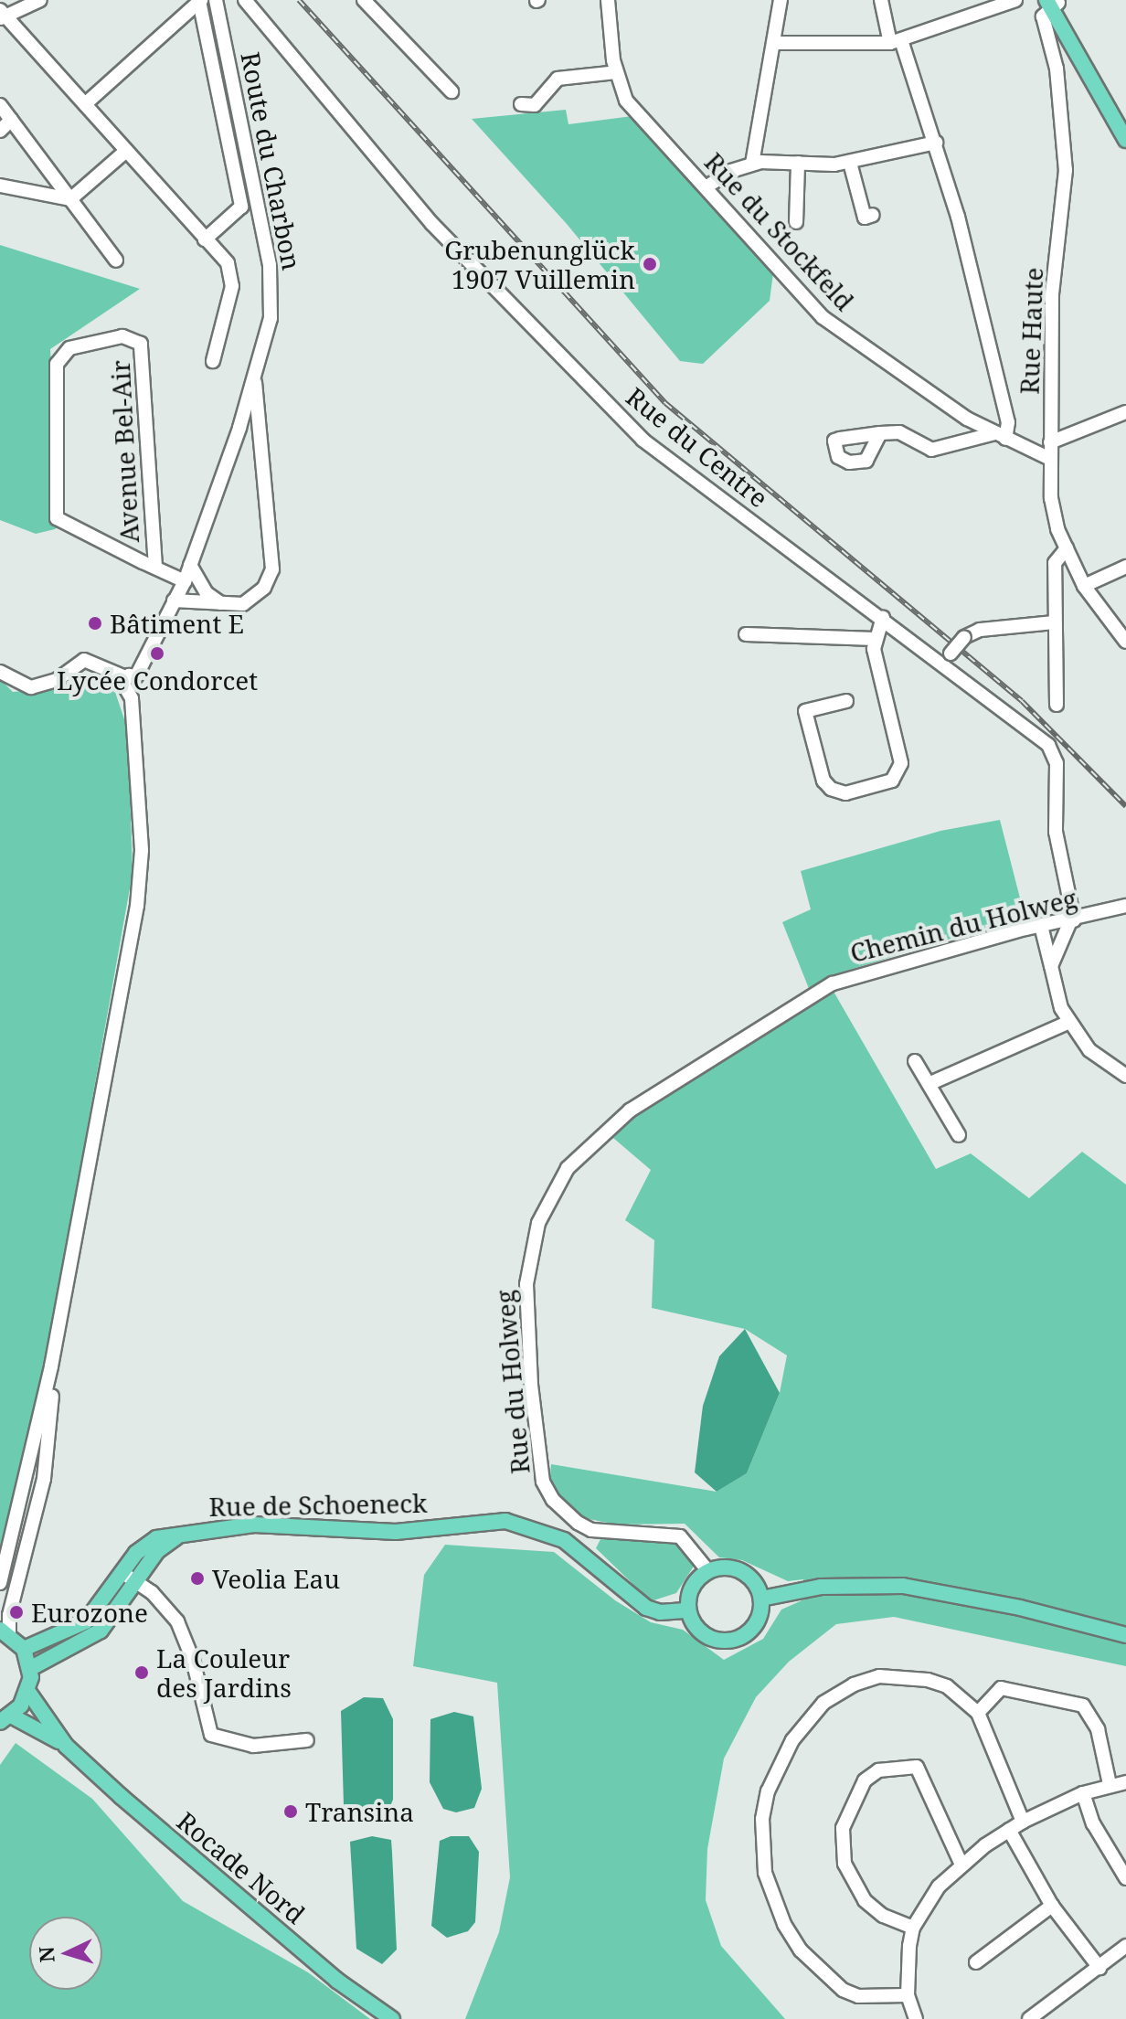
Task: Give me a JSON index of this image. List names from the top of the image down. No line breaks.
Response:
{"streets":{"main road":["Rue de Schoeneck","Rocade Nord"],"street":["Route du Charbon","Rue du Stockfeld","Rue Haute","Rue du Centre","Avenue Bel-Air","Chemin du Holweg","Rue du Holweg"]},"crossings":[["Route du Charbon","Avenue Bel-Air"],["Rue du Stockfeld","Rue Haute"],["Rue du Centre","Chemin du Holweg"],["Chemin du Holweg","Rue du Holweg"],["Rue du Holweg","Rue de Schoeneck"]],"places":["Grubenunglück 1907 Vuillemin","Bâtiment E","Lycée Condorcet","Veolia Eau","Eurozone","La Couleur des Jardins","Transina"],"north":"left"}
